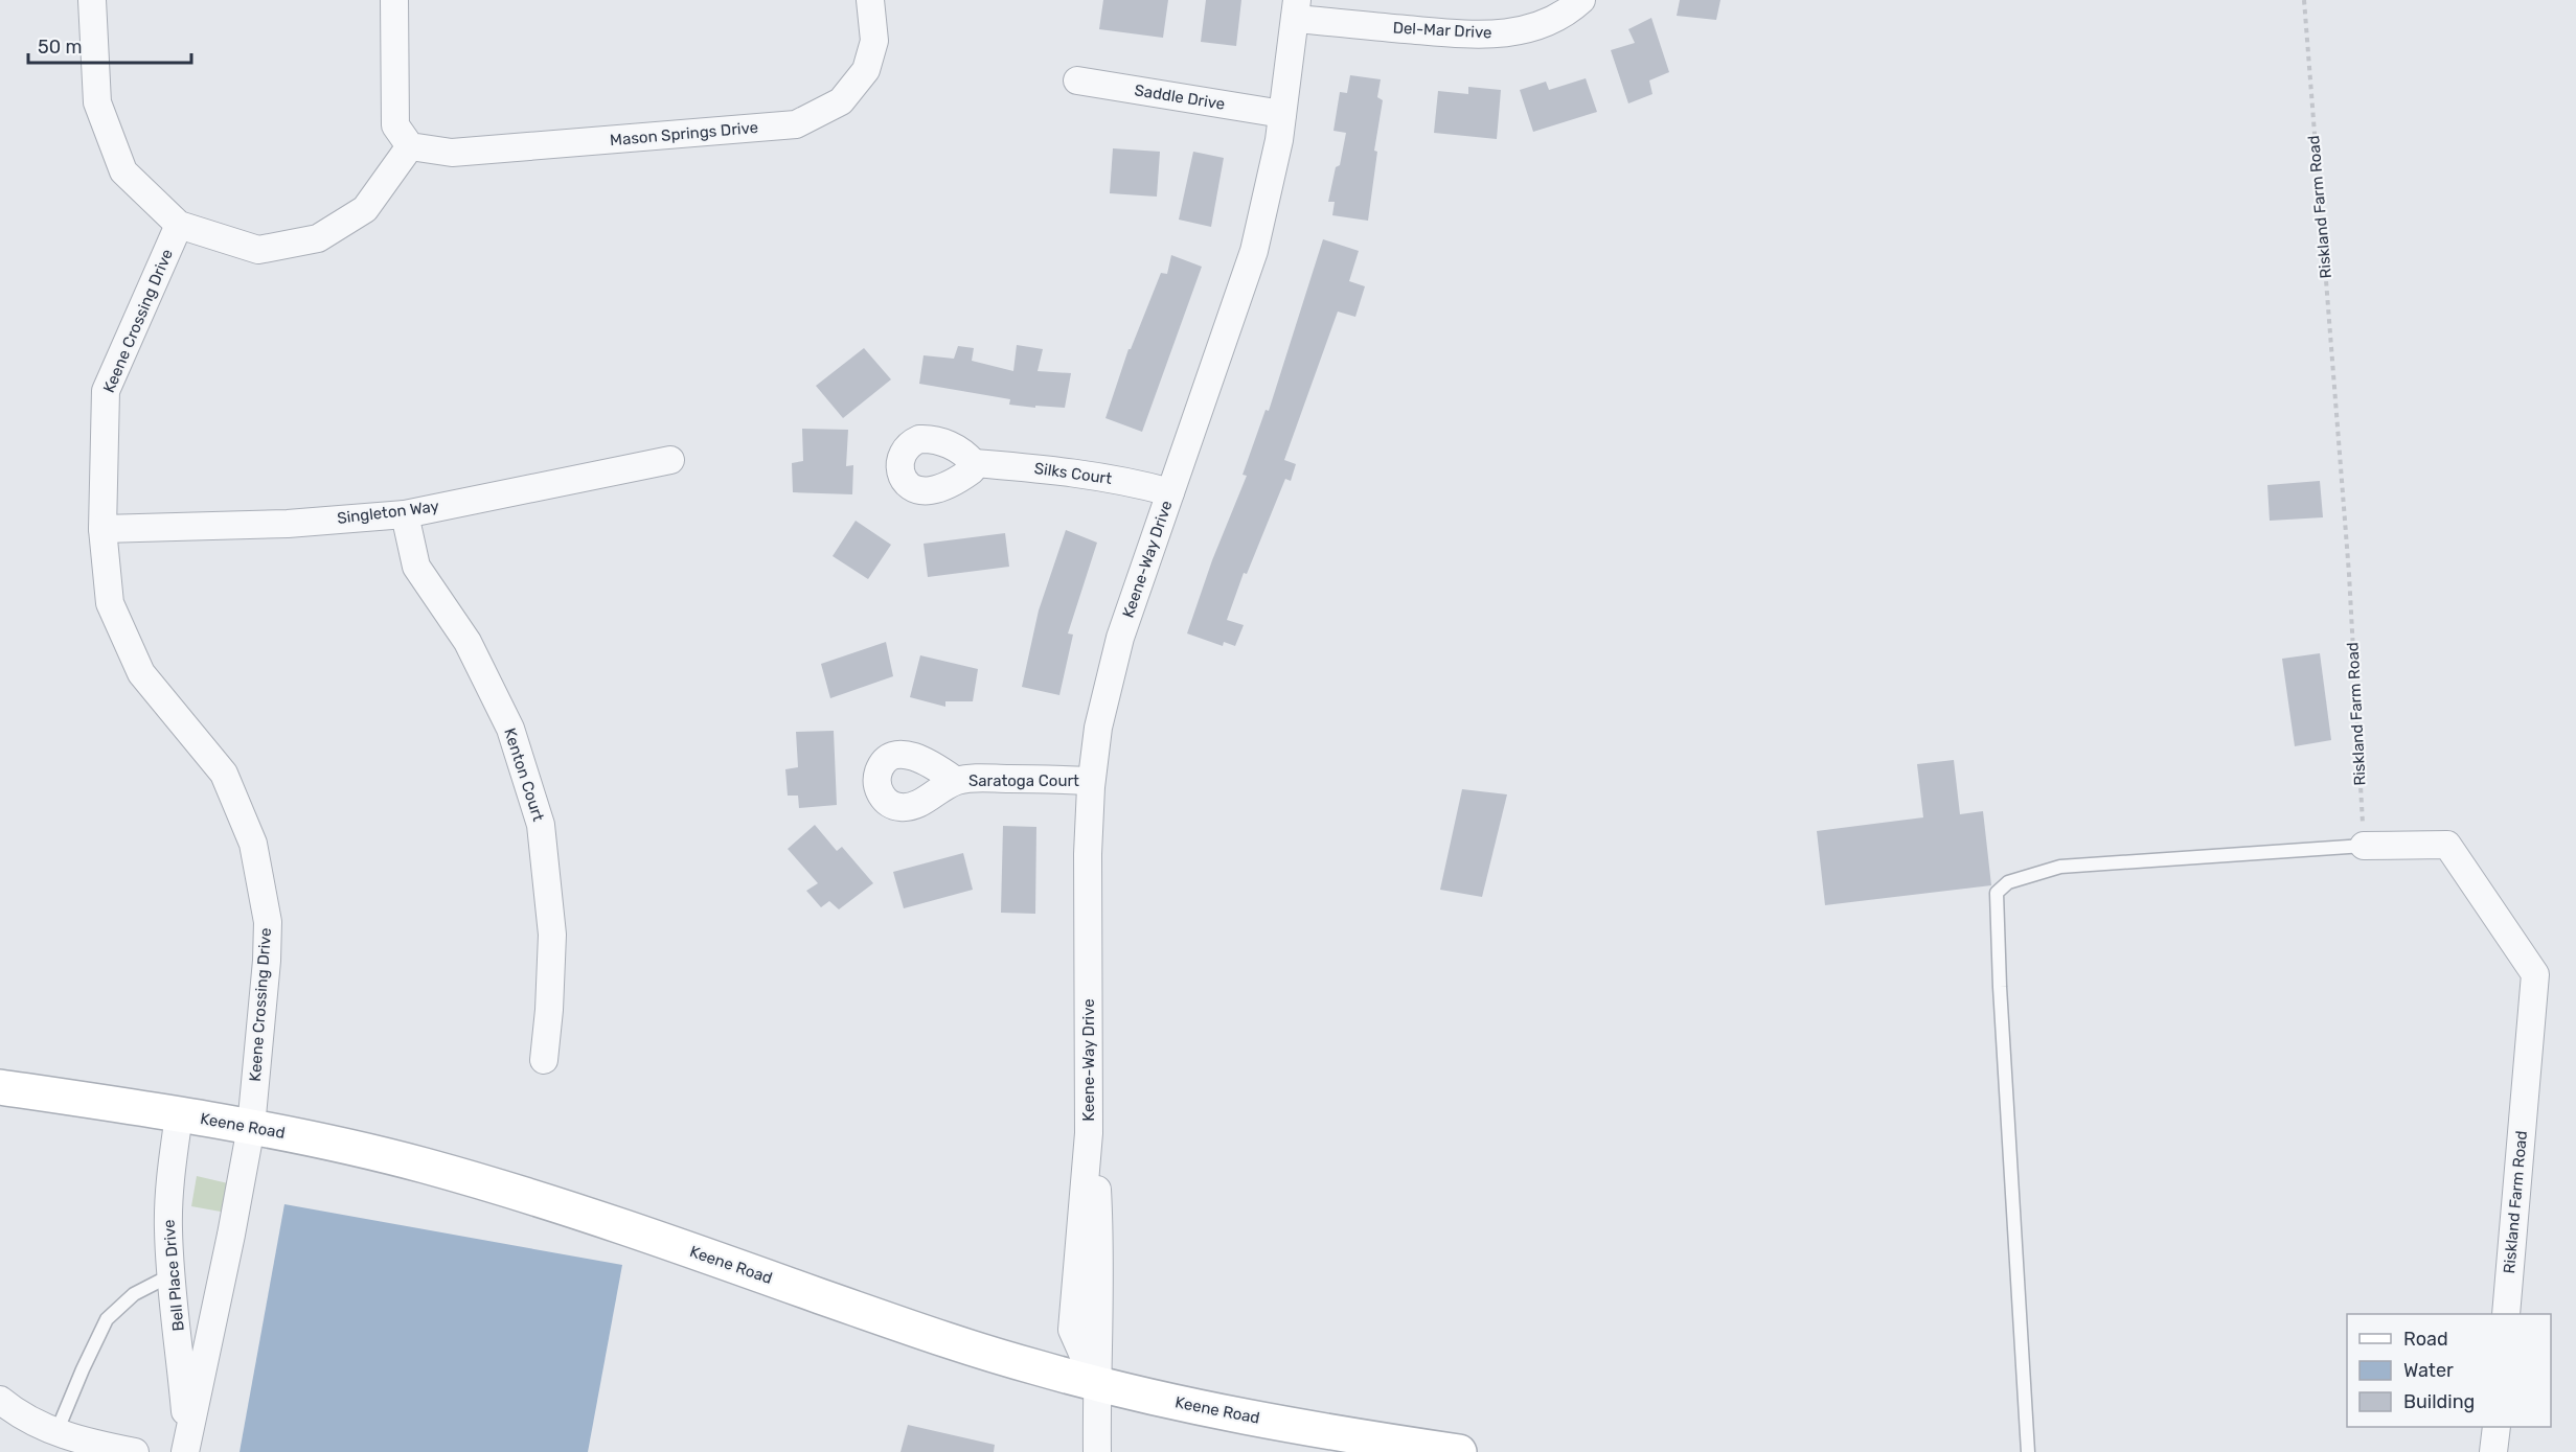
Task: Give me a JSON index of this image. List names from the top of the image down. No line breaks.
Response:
{"streets":{"main road":["Keene Road"],"street":["Del-Mar Drive","Saddle Drive","Mason Springs Drive","Riskland Farm Road","Keene Crossing Drive","Silks Court","Singleton Way","Keene-Way Drive","Kenton Court","Saratoga Court","Bell Place Drive"]},"crossings":[["Del-Mar Drive","Keene-Way Drive"],["Saddle Drive","Keene-Way Drive"],["Keene Crossing Drive","Singleton Way"],["Keene Crossing Drive","Keene Road"],["Keene Crossing Drive","Bell Place Drive"],["Silks Court","Keene-Way Drive"],["Singleton Way","Kenton Court"],["Keene-Way Drive","Saratoga Court"],["Keene-Way Drive","Keene Road"],["Keene Road","Bell Place Drive"]],"legend":["Road","Water","Building"],"scale_bar":"50 m"}
